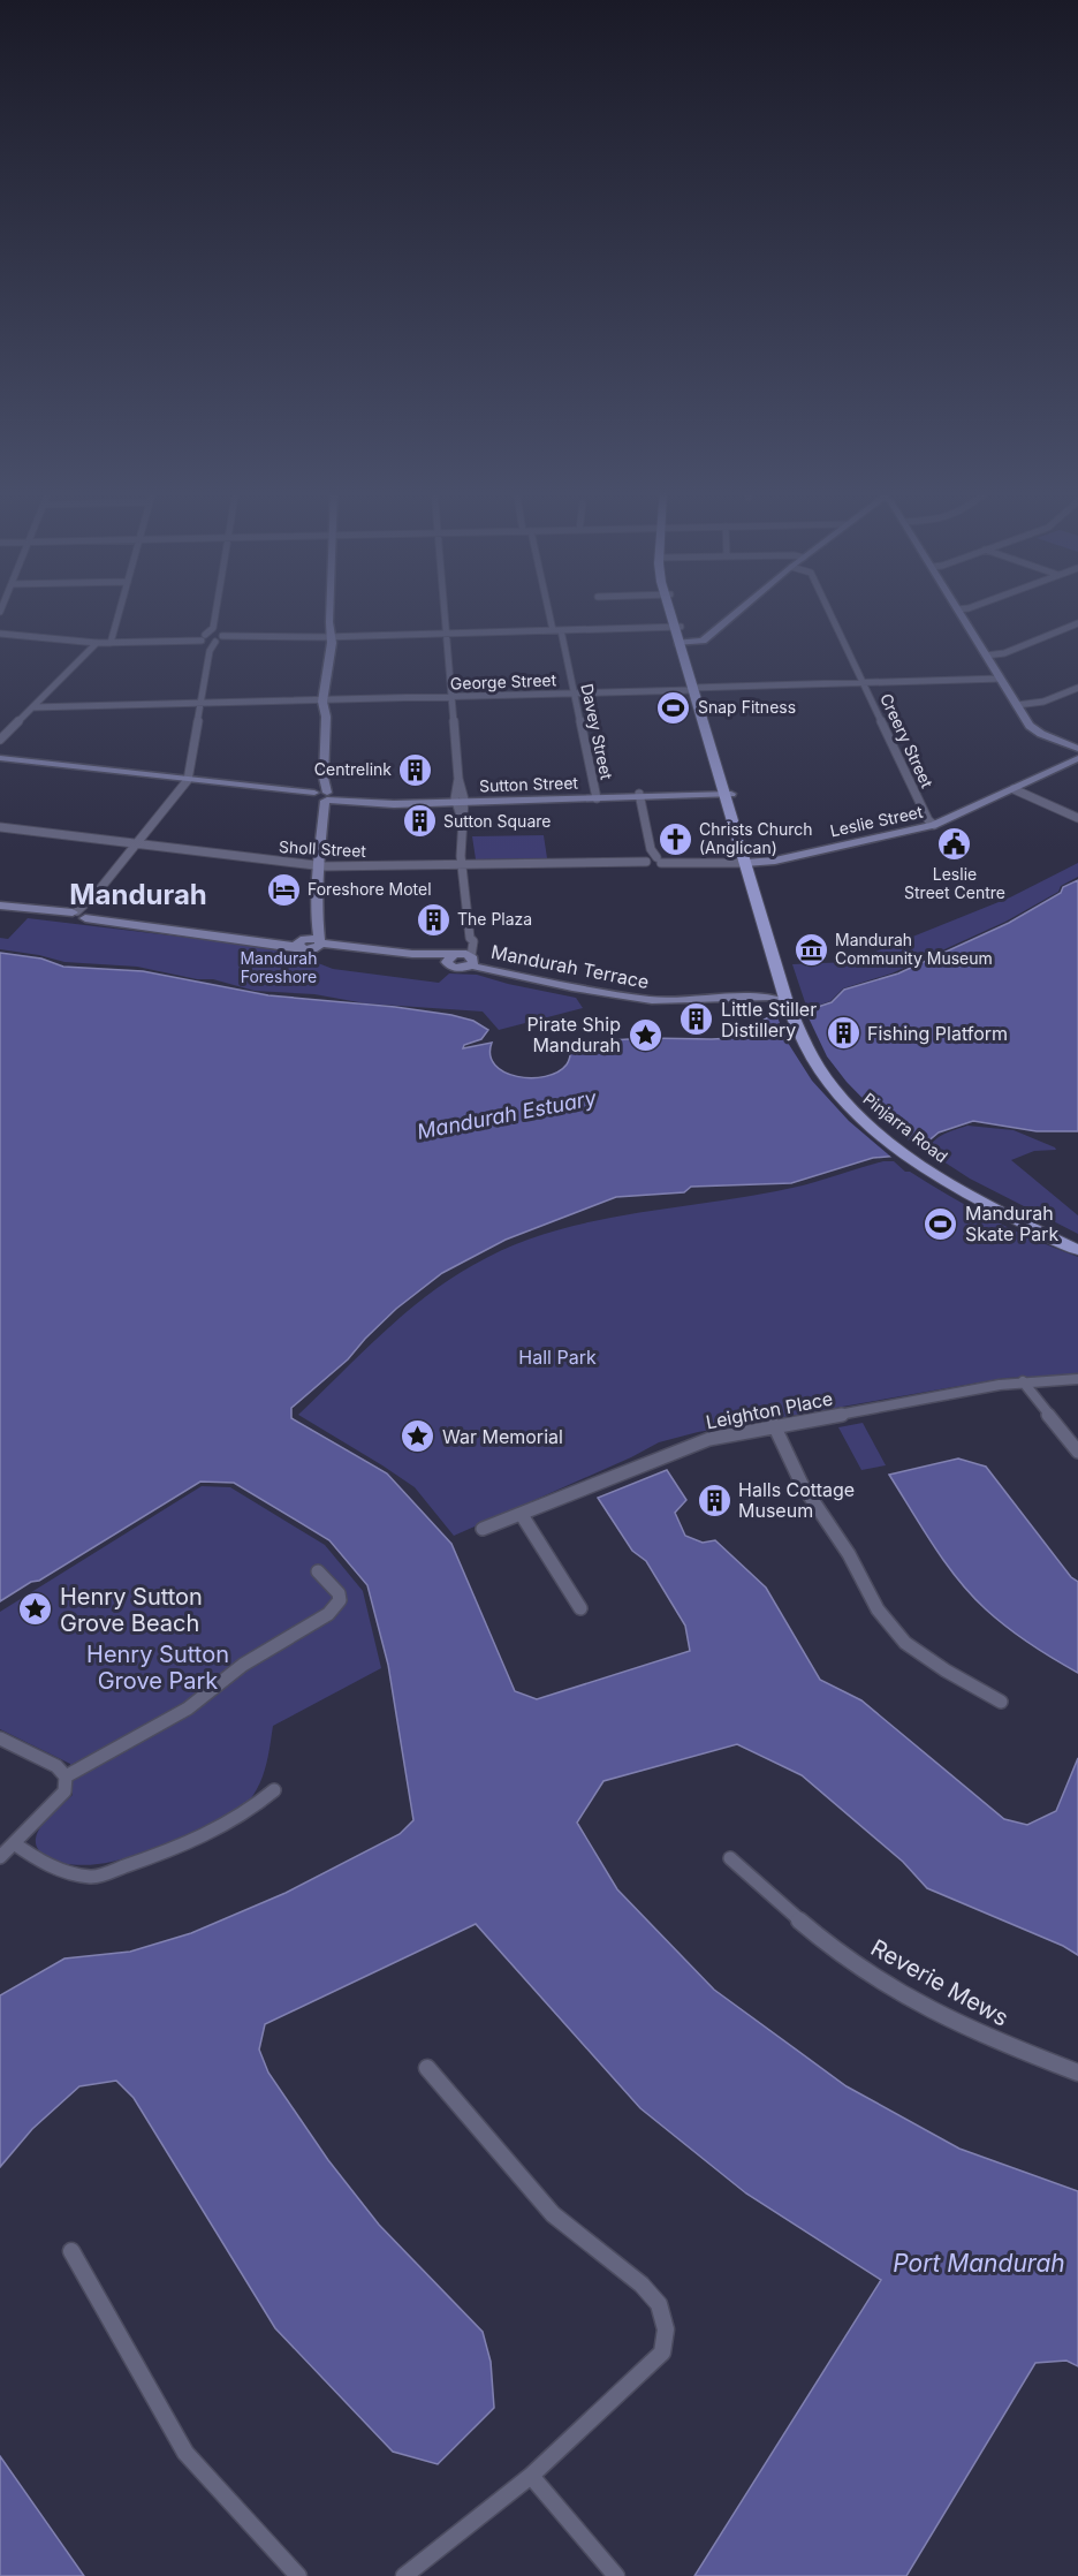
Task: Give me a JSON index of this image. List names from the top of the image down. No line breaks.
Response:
{"streets":{"main road":["Pinjarra Road"],"street":["George Street","Davey Street","Creery Street","Sutton Street","Leslie Street","Sholl Street","Mandurah Terrace","Leighton Place","Reverie Mews"]},"crossings":[["George Street","Davey Street"],["George Street","Creery Street"],["George Street","Pinjarra Road"],["Davey Street","Sutton Street"],["Creery Street","Leslie Street"],["Sutton Street","Pinjarra Road"],["Leslie Street","Sholl Street"],["Leslie Street","Pinjarra Road"],["Sholl Street","Pinjarra Road"],["Mandurah Terrace","Pinjarra Road"]],"districts":["Mandurah"],"water":["Mandurah Estuary","Port Mandurah"],"parks":["Mandurah Foreshore","Hall Park","Henry Sutton Grove Park"],"places":{"sports":["Snap Fitness","Mandurah Skate Park"],"building":["Centrelink","Sutton Square","The Plaza","Little Stiller Distillery","Fishing Platform","Halls Cottage Museum"],"church":["Christs Church (Anglican)"],"public building":["Leslie Street Centre"],"hotel":["Foreshore Motel"],"museum":["Mandurah Community Museum"],"place":["Pirate Ship Mandurah","War Memorial","Henry Sutton Grove Beach"]}}
